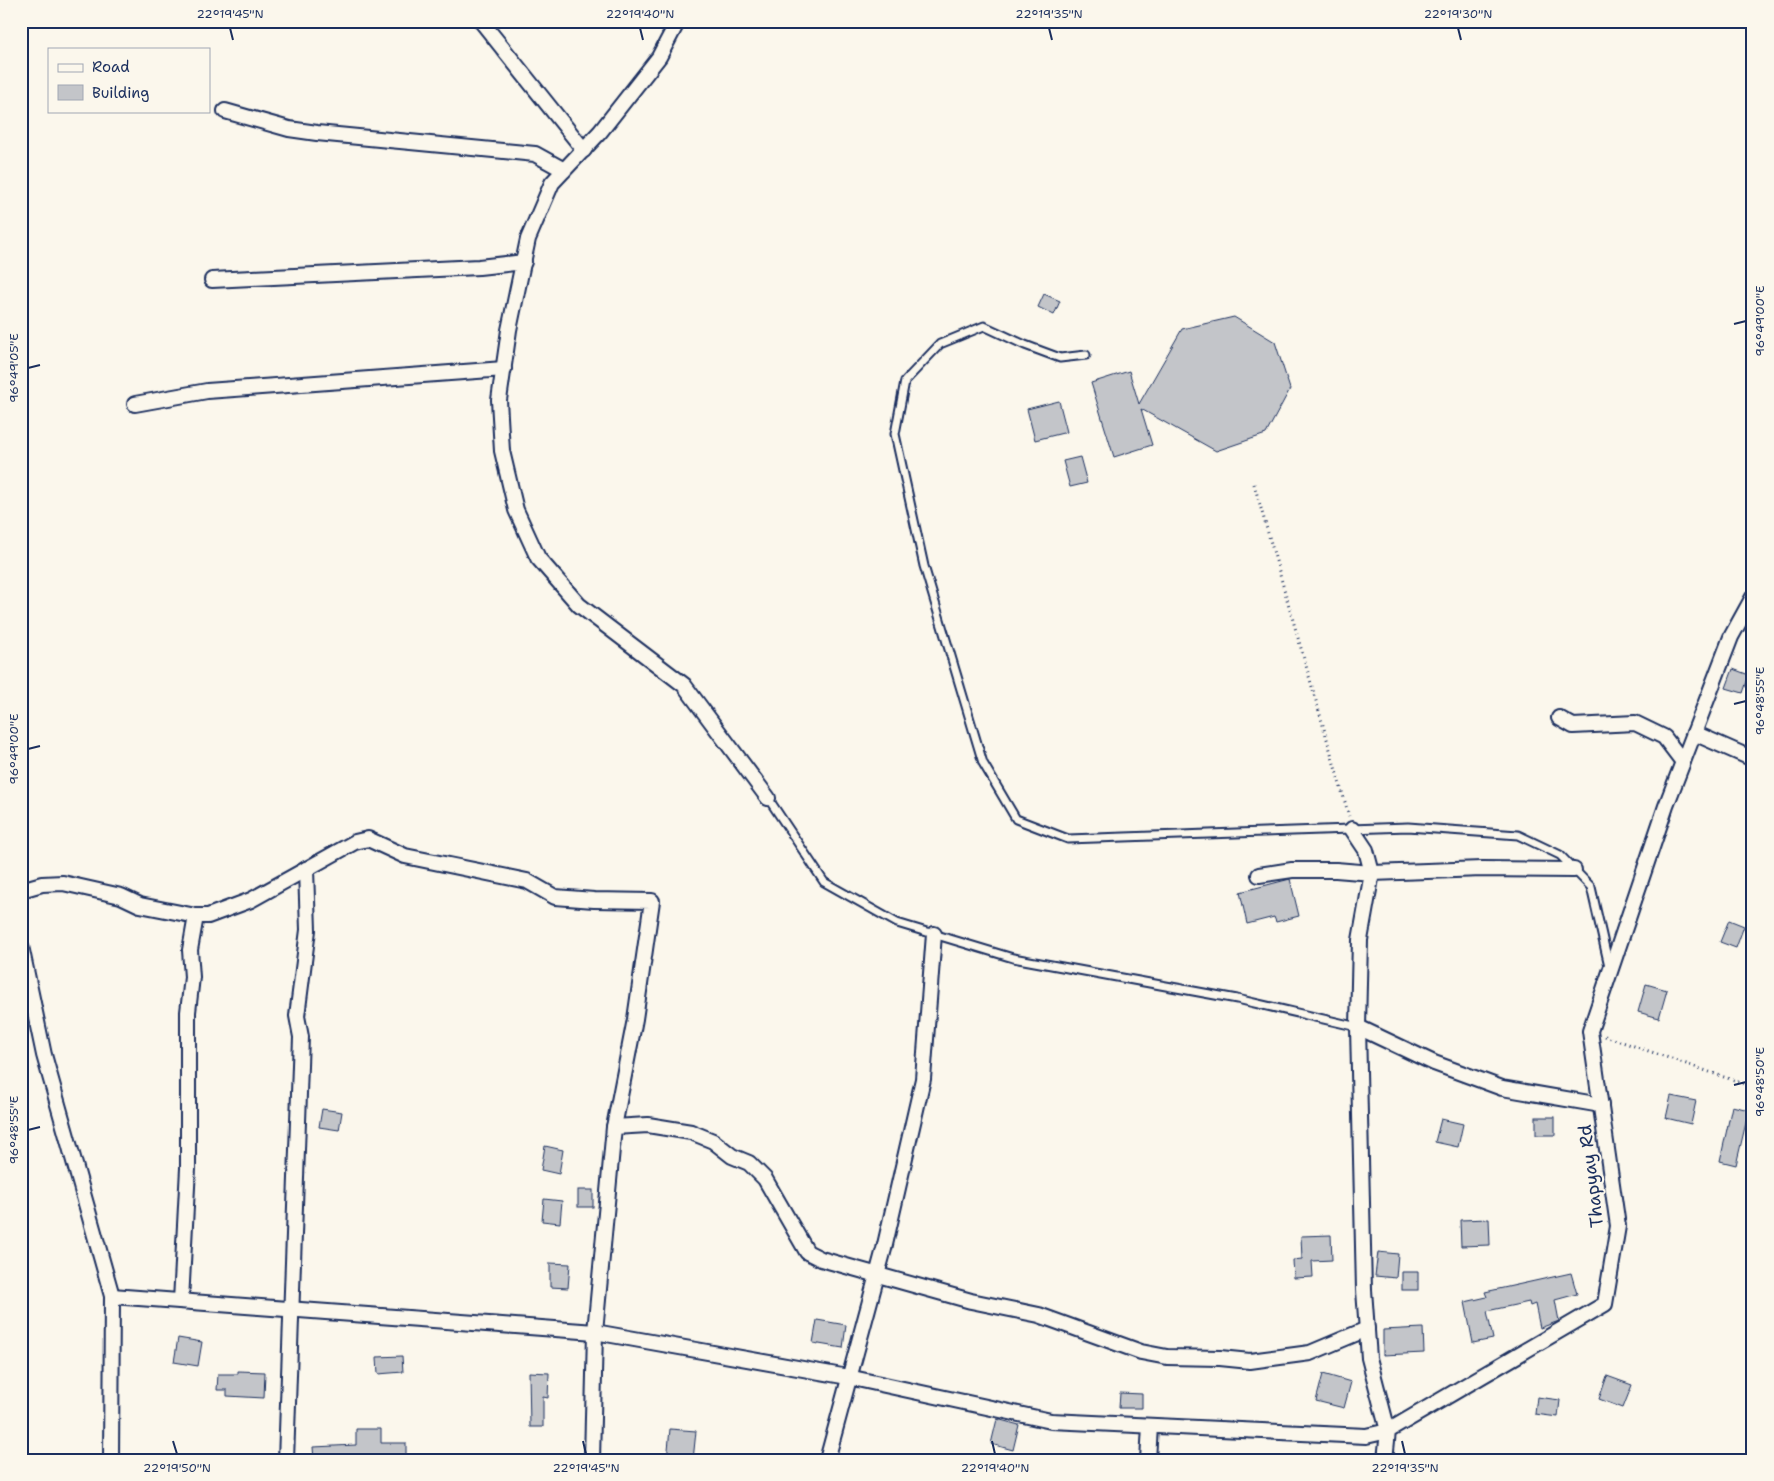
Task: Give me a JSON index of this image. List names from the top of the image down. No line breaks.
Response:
{"streets":{"street":["Thapyay Rd"]},"legend":["Road","Building"],"coordinates":["22°19'45\"N","22°19'40\"N","22°19'35\"N","22°19'30\"N","96°49'00\"E","96°49'05\"E","96°48'55\"E","96°48'50\"E","22°19'50\"N"]}
